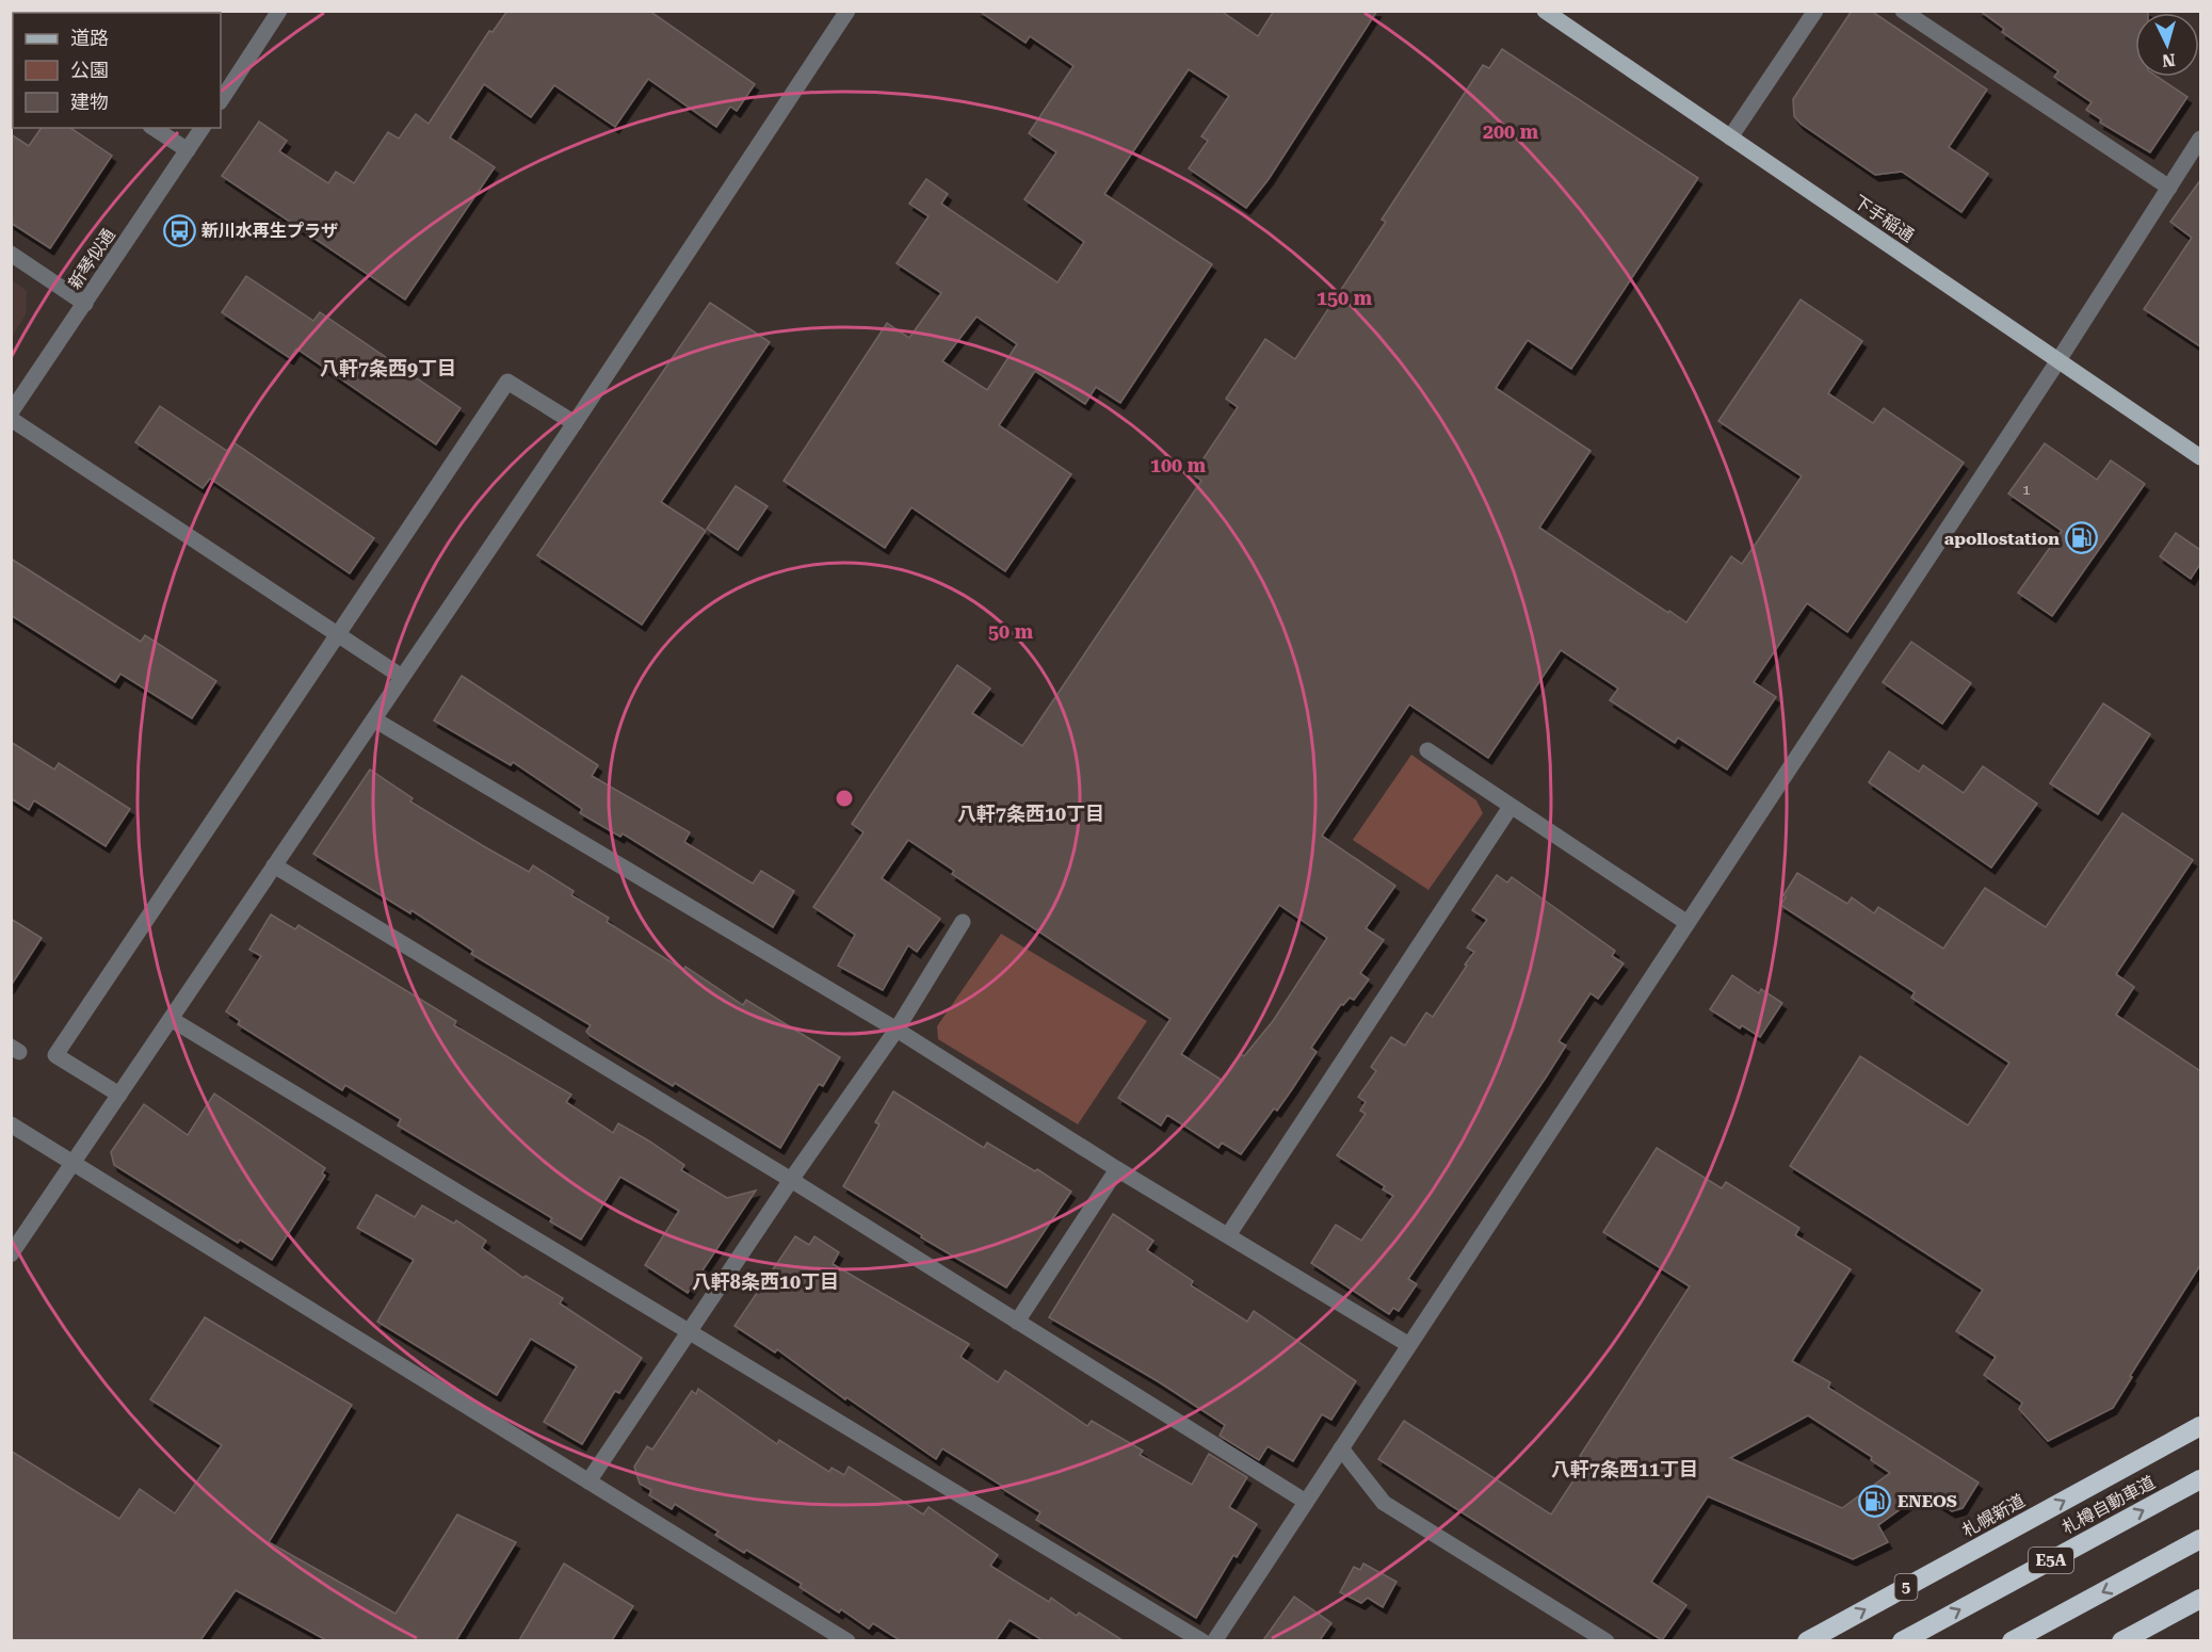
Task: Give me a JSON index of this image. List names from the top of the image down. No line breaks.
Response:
{"streets":{"highway":["札樽自動車道","札幌新道","E5A","5"],"main road":["下手稲通"],"street":["新琴似通"]},"districts":["八軒7条西9丁目","八軒7条西10丁目","八軒8条西10丁目","八軒7条西11丁目"],"places":{"bus stop":["新川水再生プラザ"],"fuel station":["apollostation","ENEOS"]},"house_numbers":["1"],"legend":["道路","公園","建物"],"north":"bottom","rings":["200 m","150 m","100 m","50 m"]}
